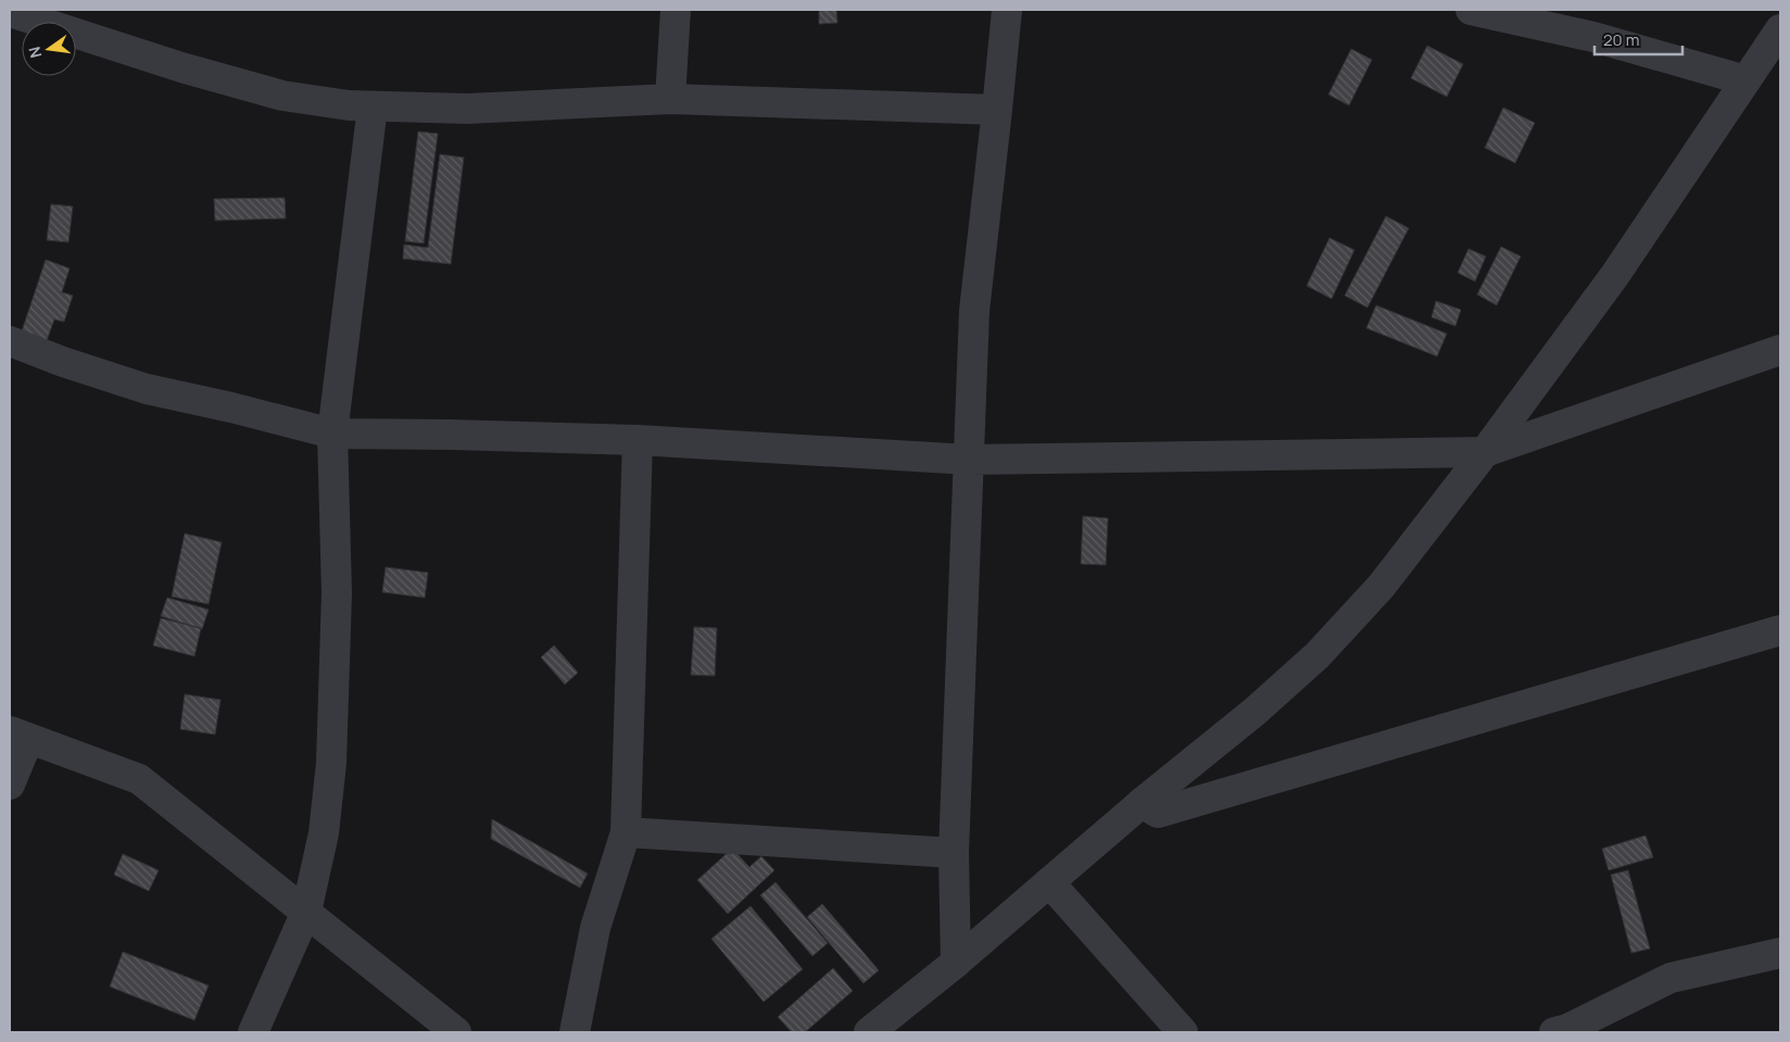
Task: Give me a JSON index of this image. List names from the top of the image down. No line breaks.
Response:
{"scale_bar":"20 m","north":"left"}
